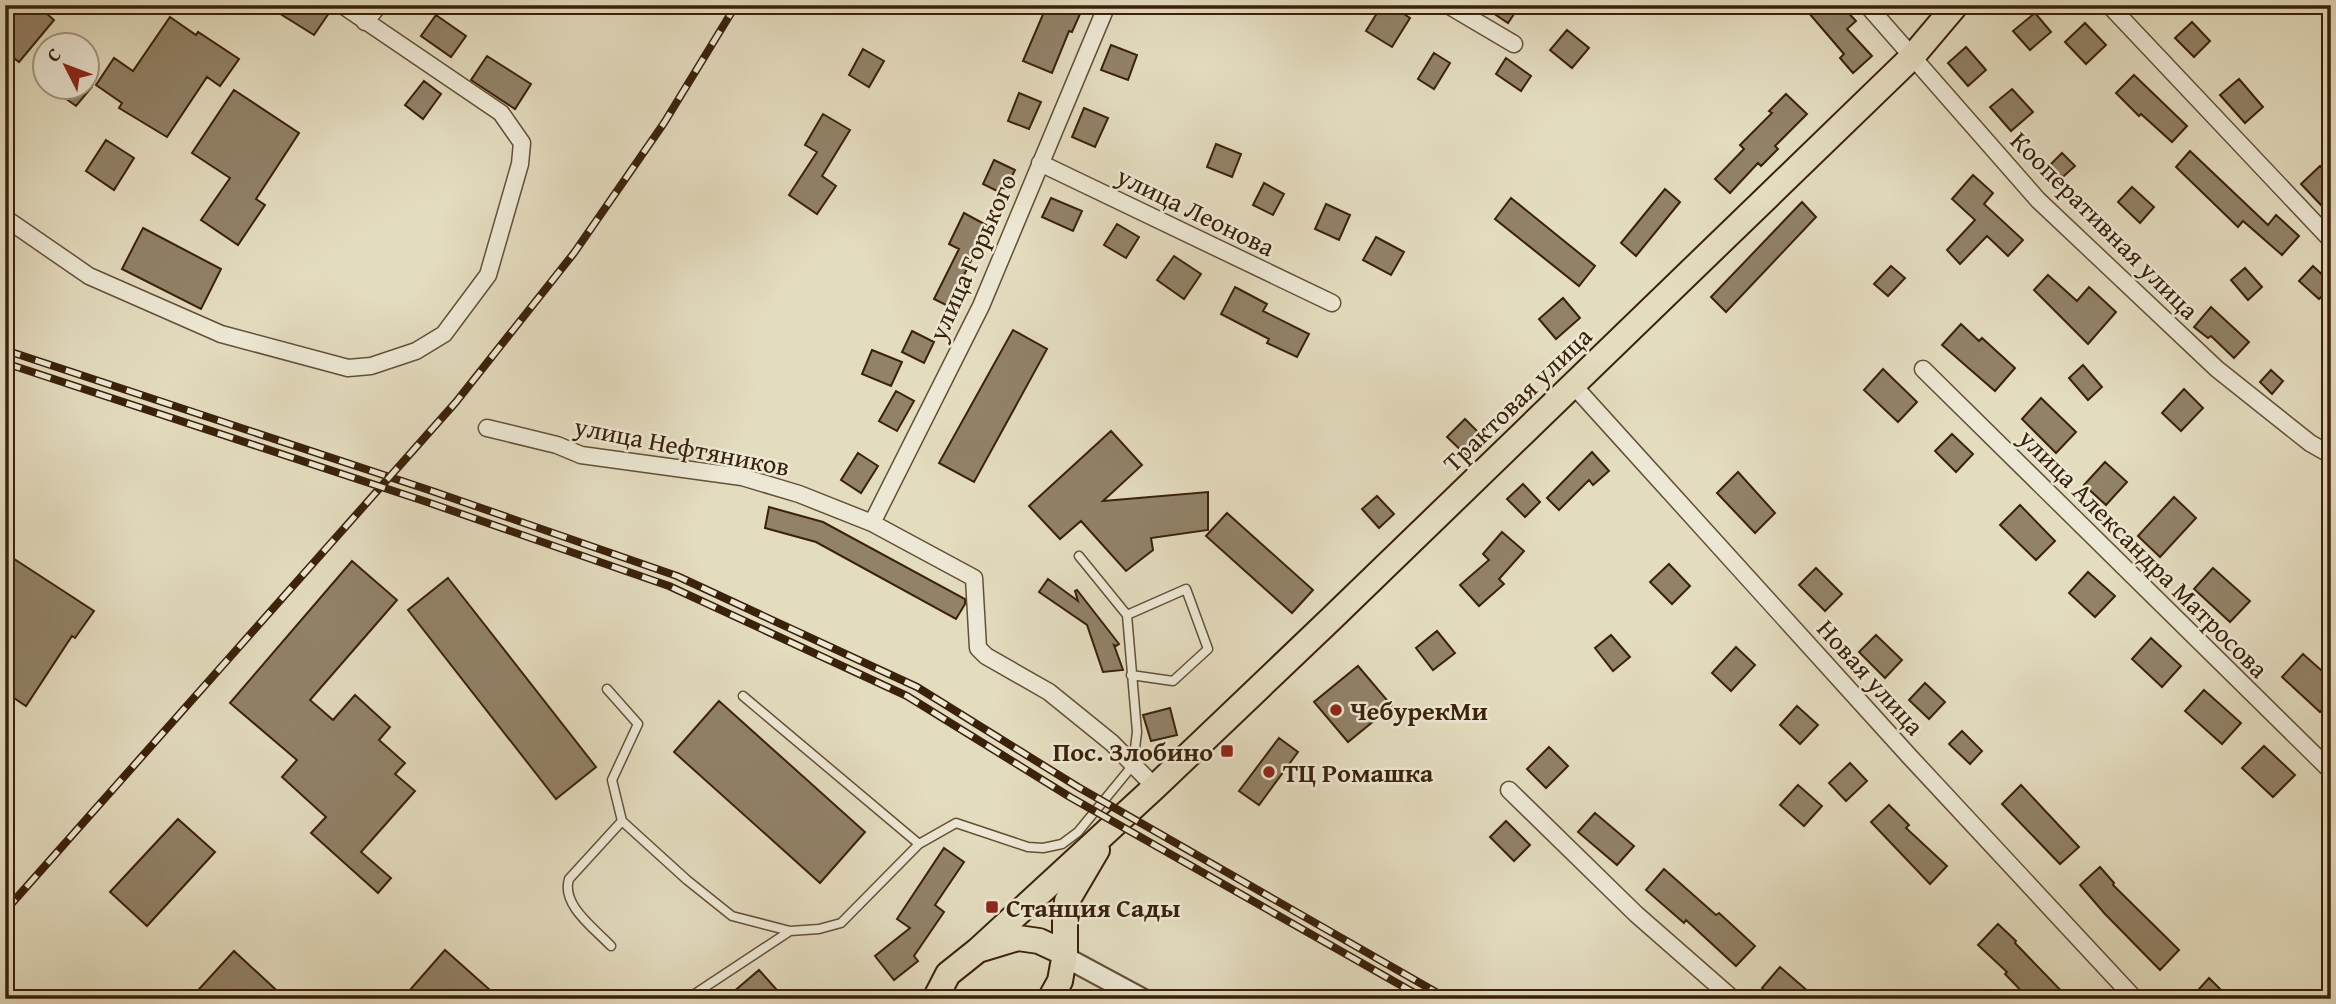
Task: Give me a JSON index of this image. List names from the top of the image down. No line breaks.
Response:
{"streets":{"highway":["Трактовая улица"],"street":["улица Леонова","Кооперативная улица","улица Горького","улица Нефтяников","улица Александра Матросова","Новая улица"]},"crossings":[["улица Леонова","улица Горького"],["Кооперативная улица","Трактовая улица"],["улица Горького","улица Нефтяников"],["Трактовая улица","улица Нефтяников"],["Трактовая улица","Новая улица"]],"places":{"other":["ЧебурекМи","ТЦ Ромашка"],"transit":["Пос. Злобино","Станция Сады"]},"north":"top left"}
